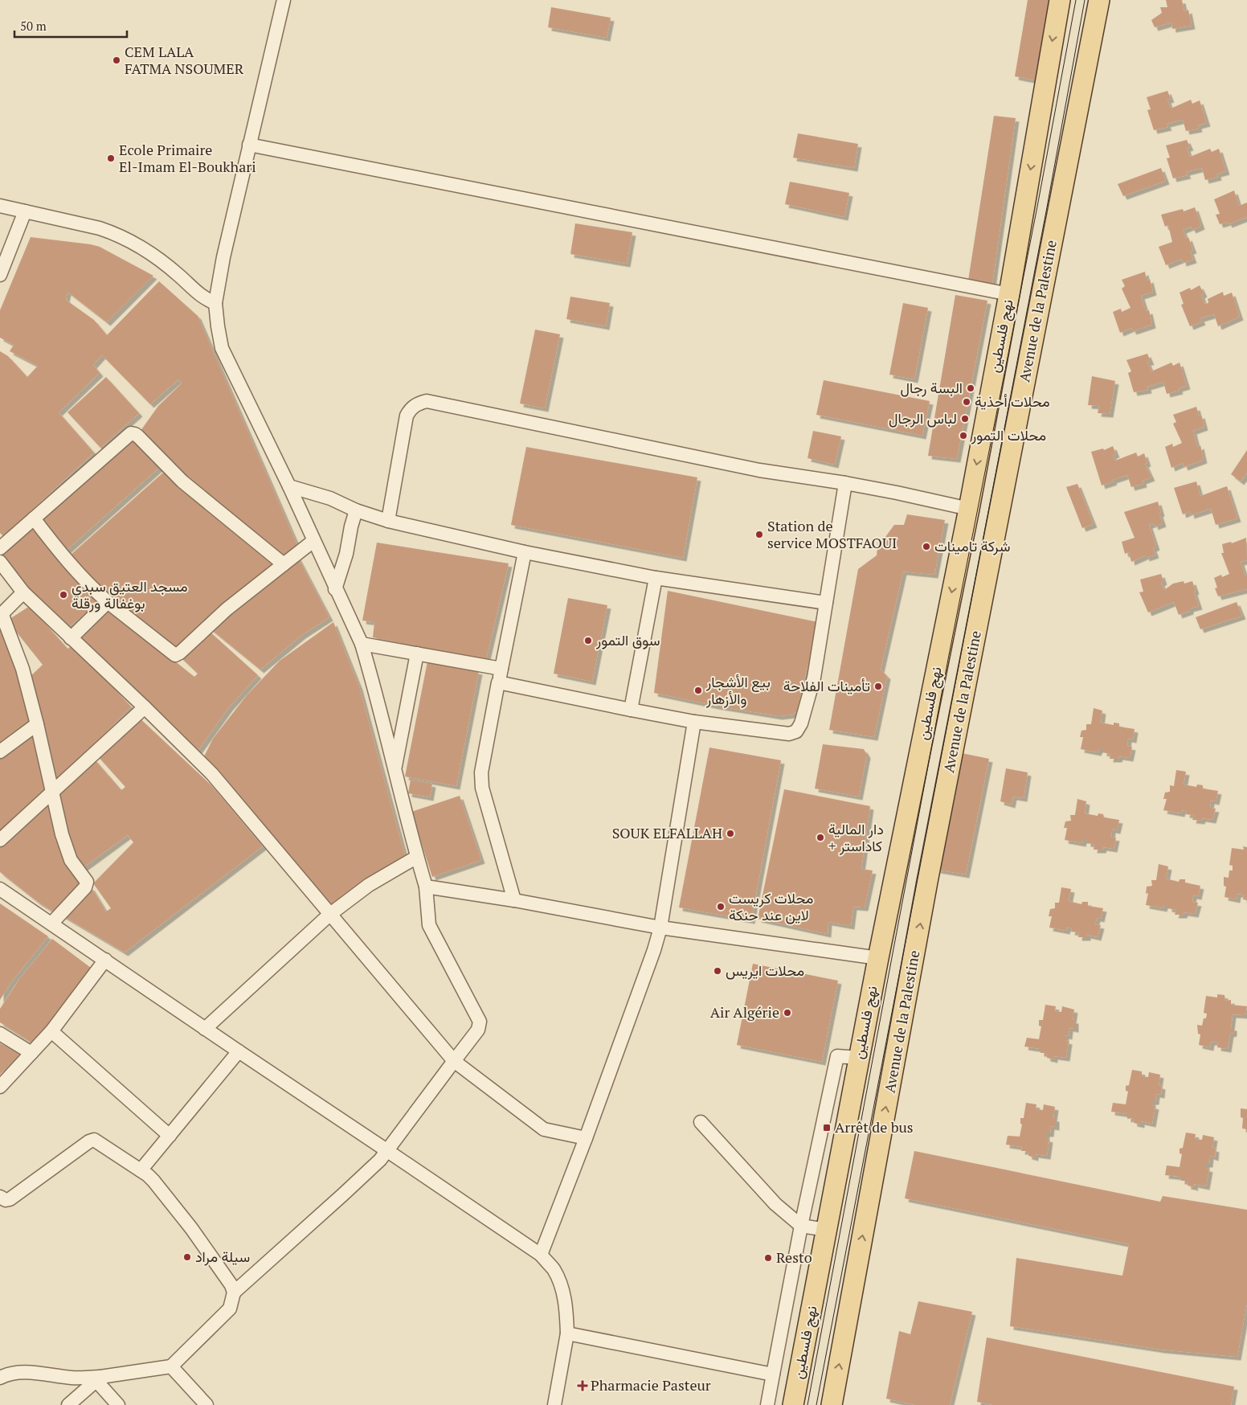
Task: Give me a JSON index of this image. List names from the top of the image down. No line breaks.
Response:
{"streets":{"main road":["Avenue de la Palestine","نهج فلسطين"]},"one_way":["Avenue de la Palestine","نهج فلسطين"],"places":{"other":["CEM LALA FATMA NSOUMER","Ecole Primaire El-Imam El-Boukhari","البسة رجال","محلات أحذية","لباس الرجال","محلات التمور","Station de service MOSTFAOUI","شركة تامينات","مسجد العتيق سبدي بوغفالة ورقلة","سوق التمور","تأمينات الفلاحة","بيع الأشجار والأزهار","SOUK ELFALLAH","دار المالية + كاداستر","محلات كريست لاين عند حنكة","محلات ايريس","Air Algérie","سيلة مراد","Resto"],"transit":["Arrêt de bus"],"health":["Pharmacie Pasteur"]},"scale_bar":"50 m"}
